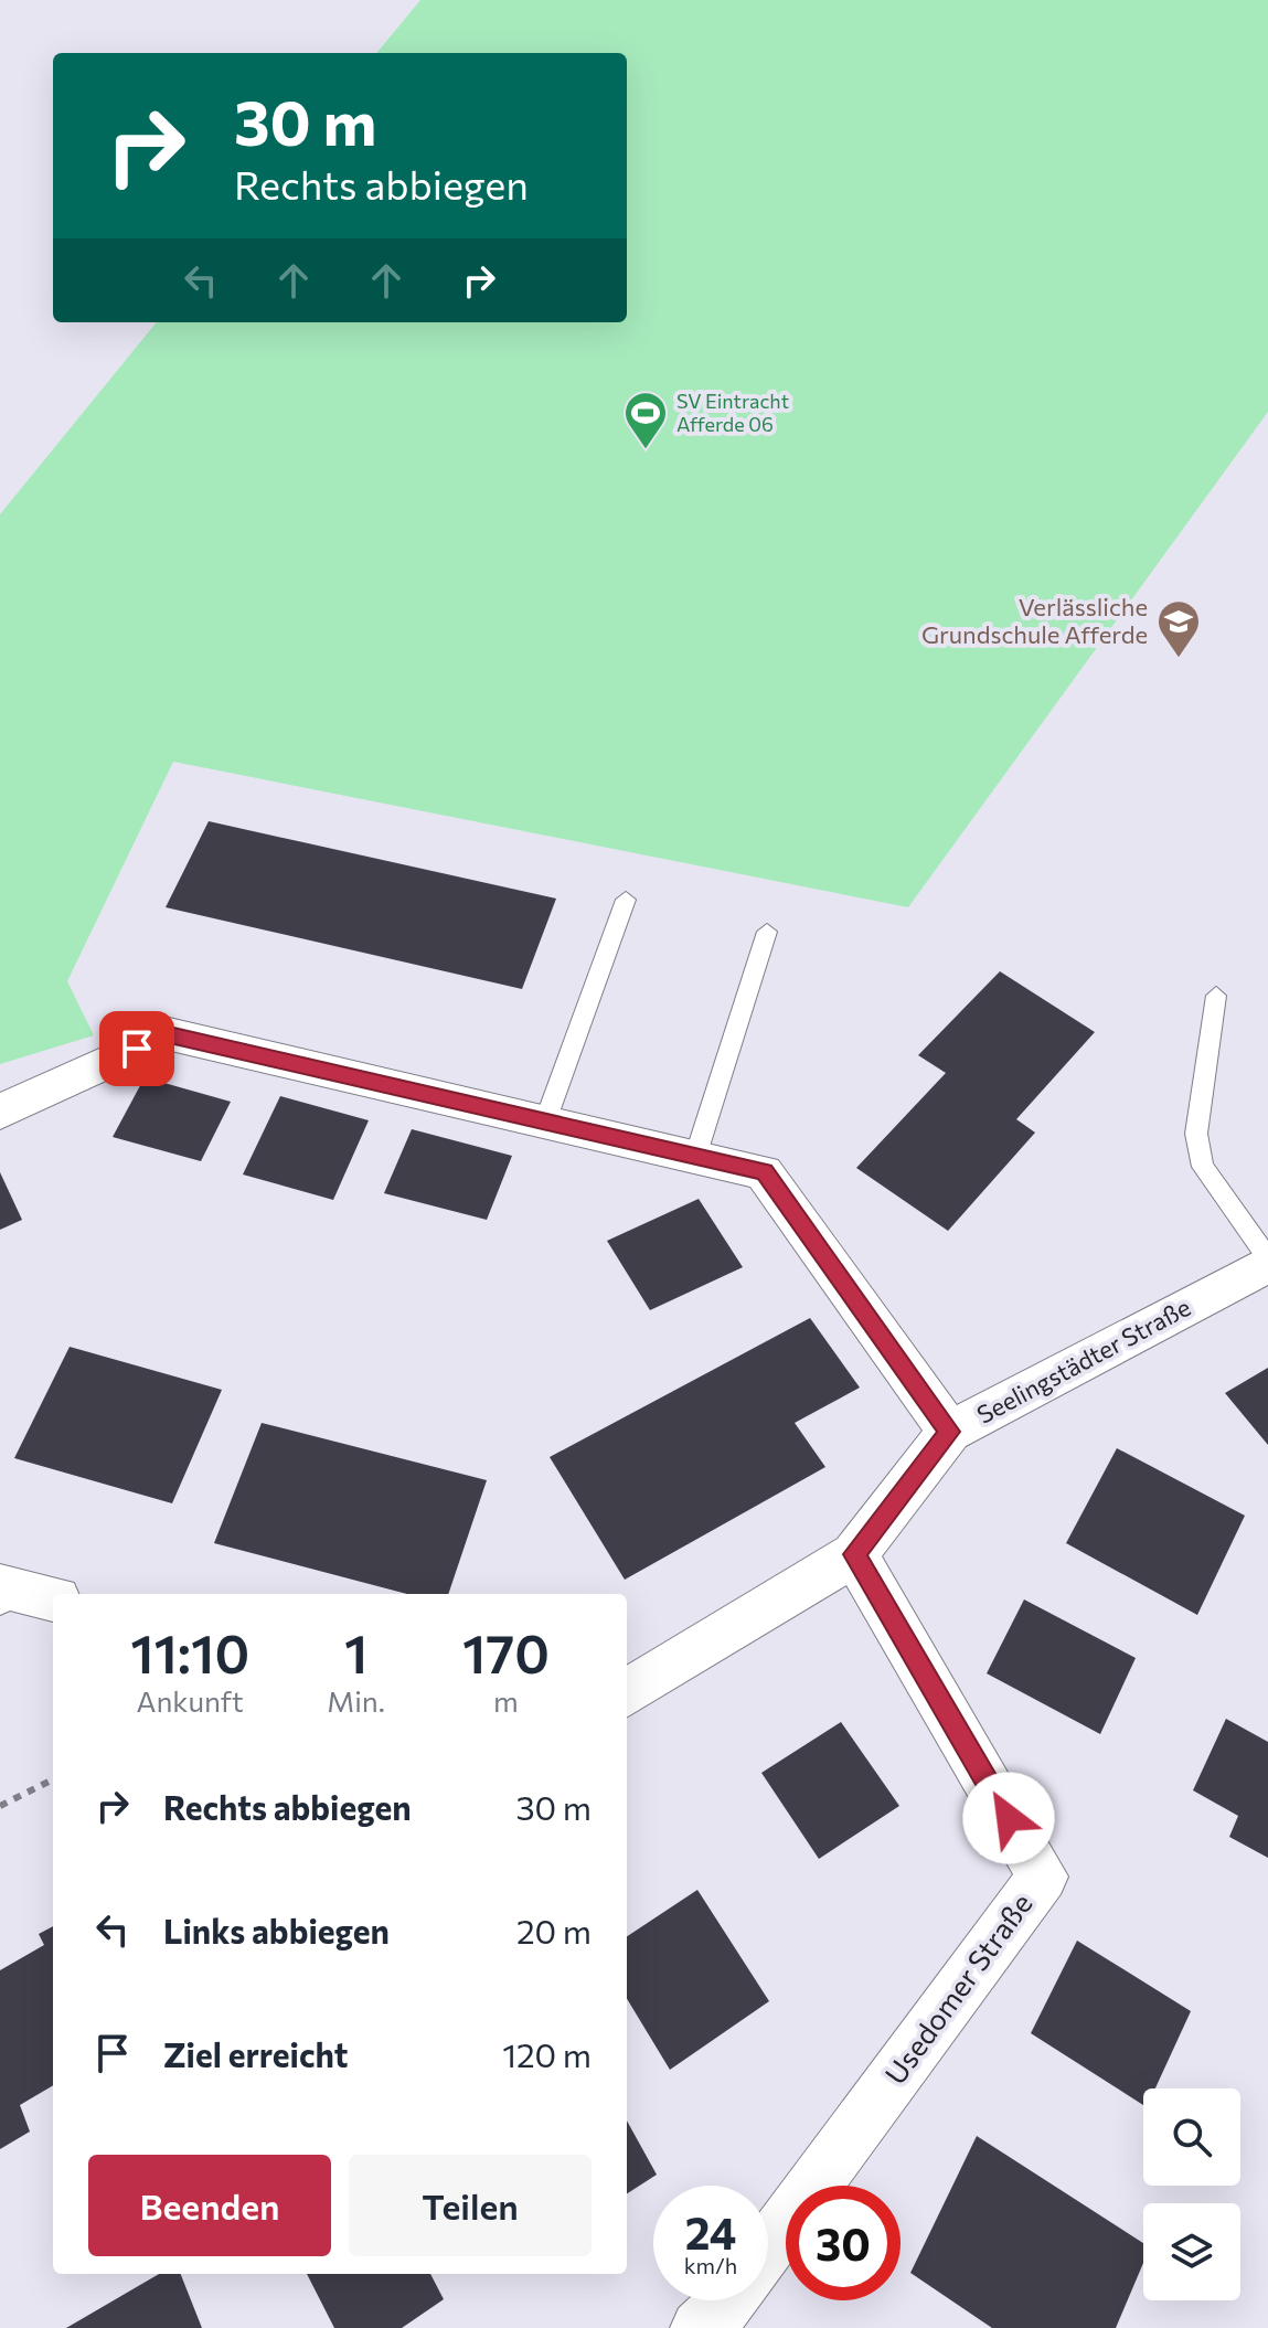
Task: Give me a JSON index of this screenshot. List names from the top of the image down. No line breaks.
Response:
{"streets":{"street":["Seelingstädter Straße","Usedomer Straße"]},"crossings":[["Seelingstädter Straße","Usedomer Straße"]],"places":{"sports":["SV Eintracht Afferde 06"],"school or university":["Verlässliche Grundschule Afferde"]},"page":{"turn":["30 m","Rechts abbiegen"],"eta":["11:10","Ankunft","1","Min.","170","m"],"list":[{"name":"Rechts abbiegen","value":"30 m"},{"name":"Links abbiegen","value":"20 m"},{"name":"Ziel erreicht","value":"120 m"}],"buttons":["Beenden","Teilen"],"speed":"24 km/h","limit":"30"}}
